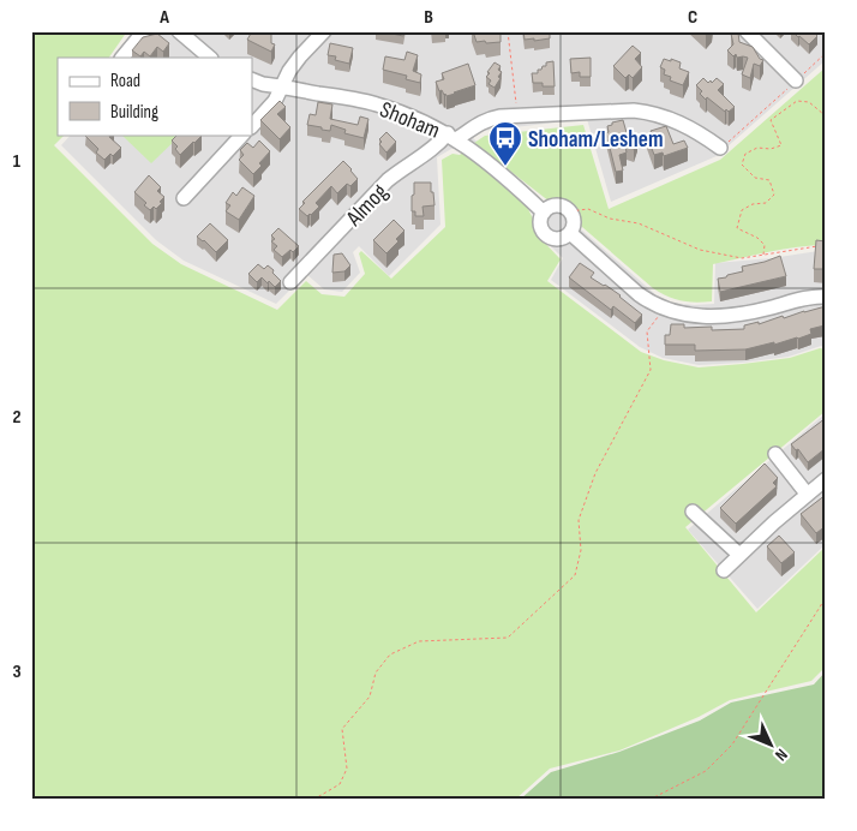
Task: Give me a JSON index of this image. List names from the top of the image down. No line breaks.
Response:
{"streets":{"street":["Shoham","Almog"]},"crossings":[["Shoham","Almog"]],"places":{"bus stop":["Shoham/Leshem"]},"legend":["Road","Building"],"north":"bottom right","grid":{"columns":["A","B","C"],"rows":["1","2","3"]}}
